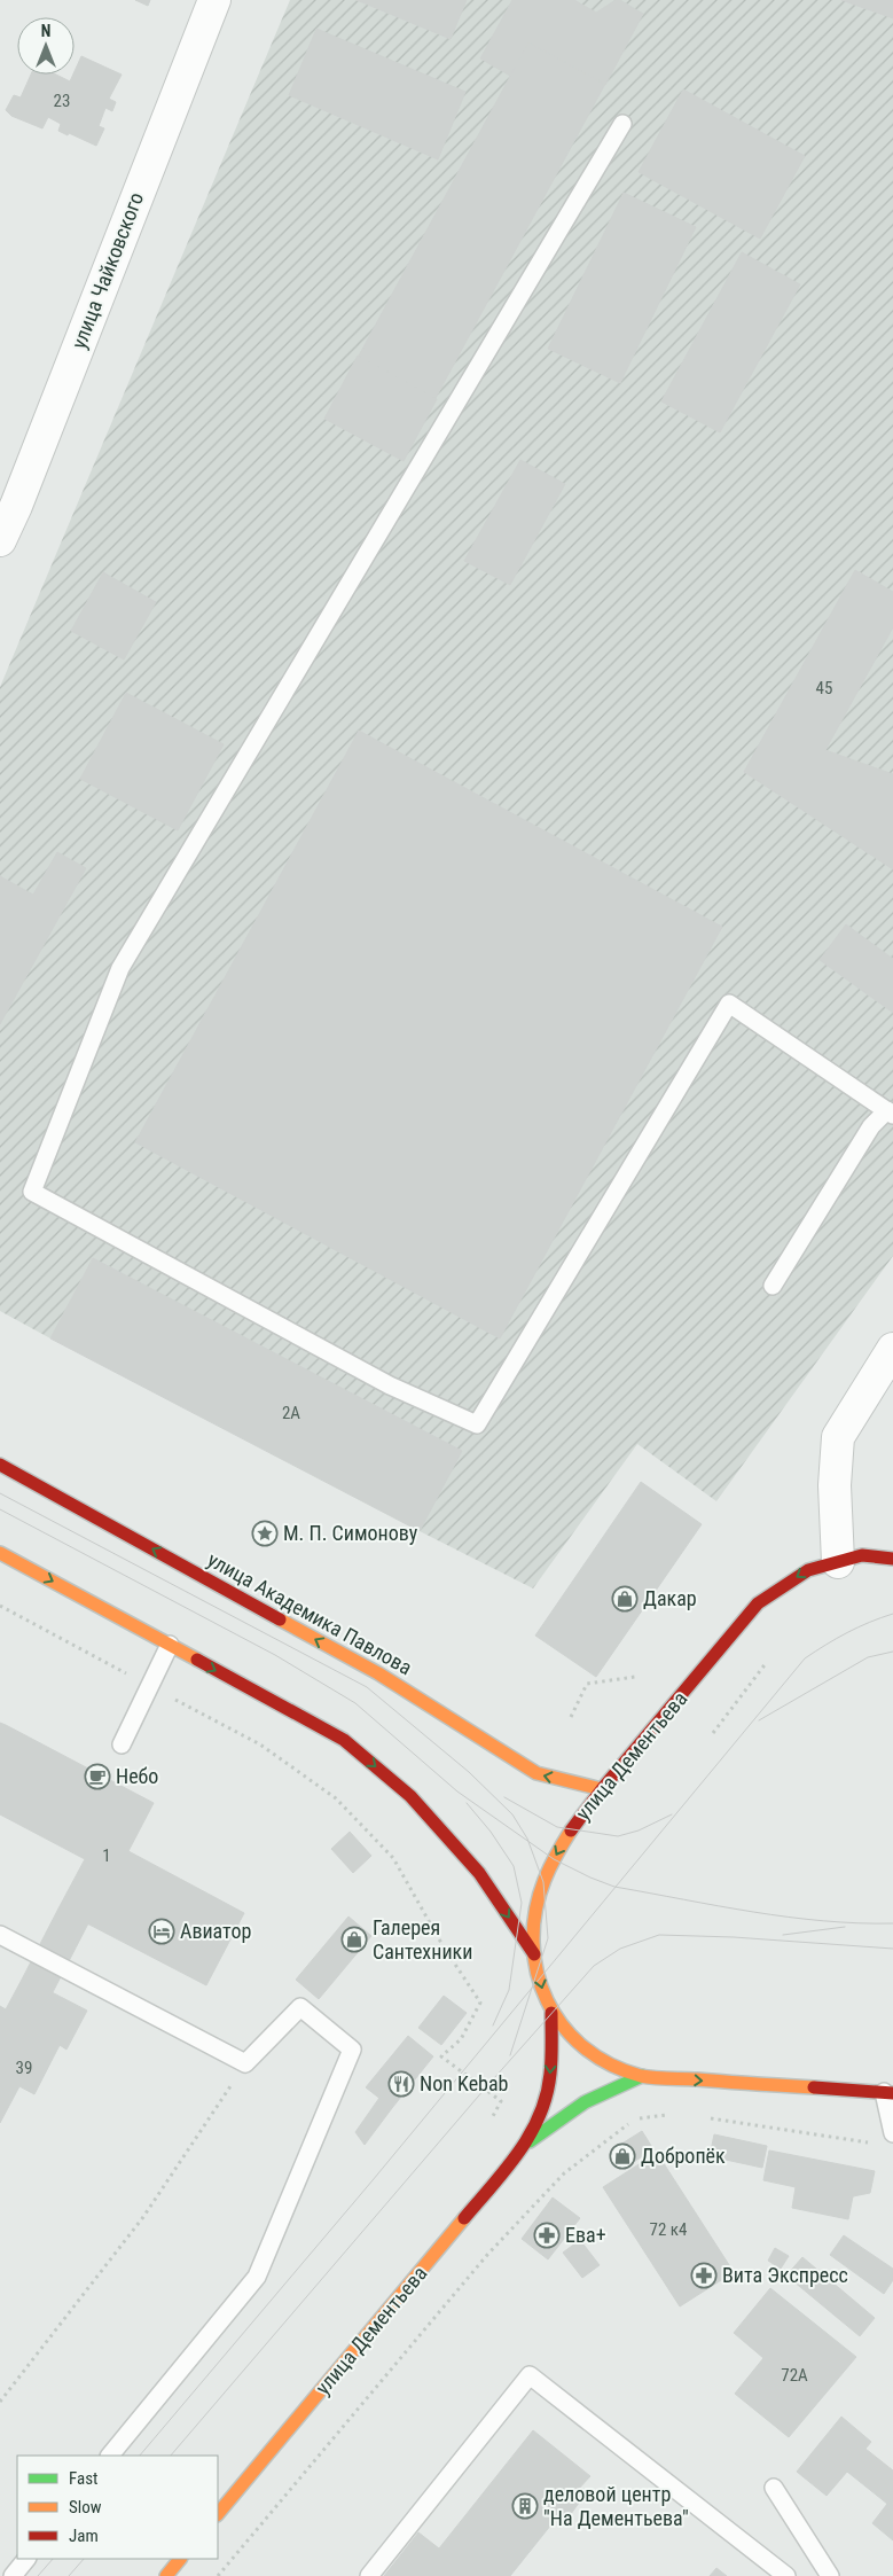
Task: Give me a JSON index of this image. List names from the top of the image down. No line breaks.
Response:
{"streets":{"main road":["улица Академика Павлова","улица Дементьева"],"street":["улица Чайковского"]},"crossings":[["улица Академика Павлова","улица Дементьева"]],"places":{"place":["М. П. Симонову"],"shop":["Дакар","Галерея Сантехники","Добропёк"],"cafe":["Небо"],"hotel":["Авиатор"],"restaurant":["Non Kebab"],"pharmacy":["Ева+","Вита Экспресс"],"building":["деловой центр \"На Дементьева\""]},"house_numbers":["23","45","2А","1","39","72 к4","72А"],"legend":["Fast","Slow","Jam"],"north":"top"}
